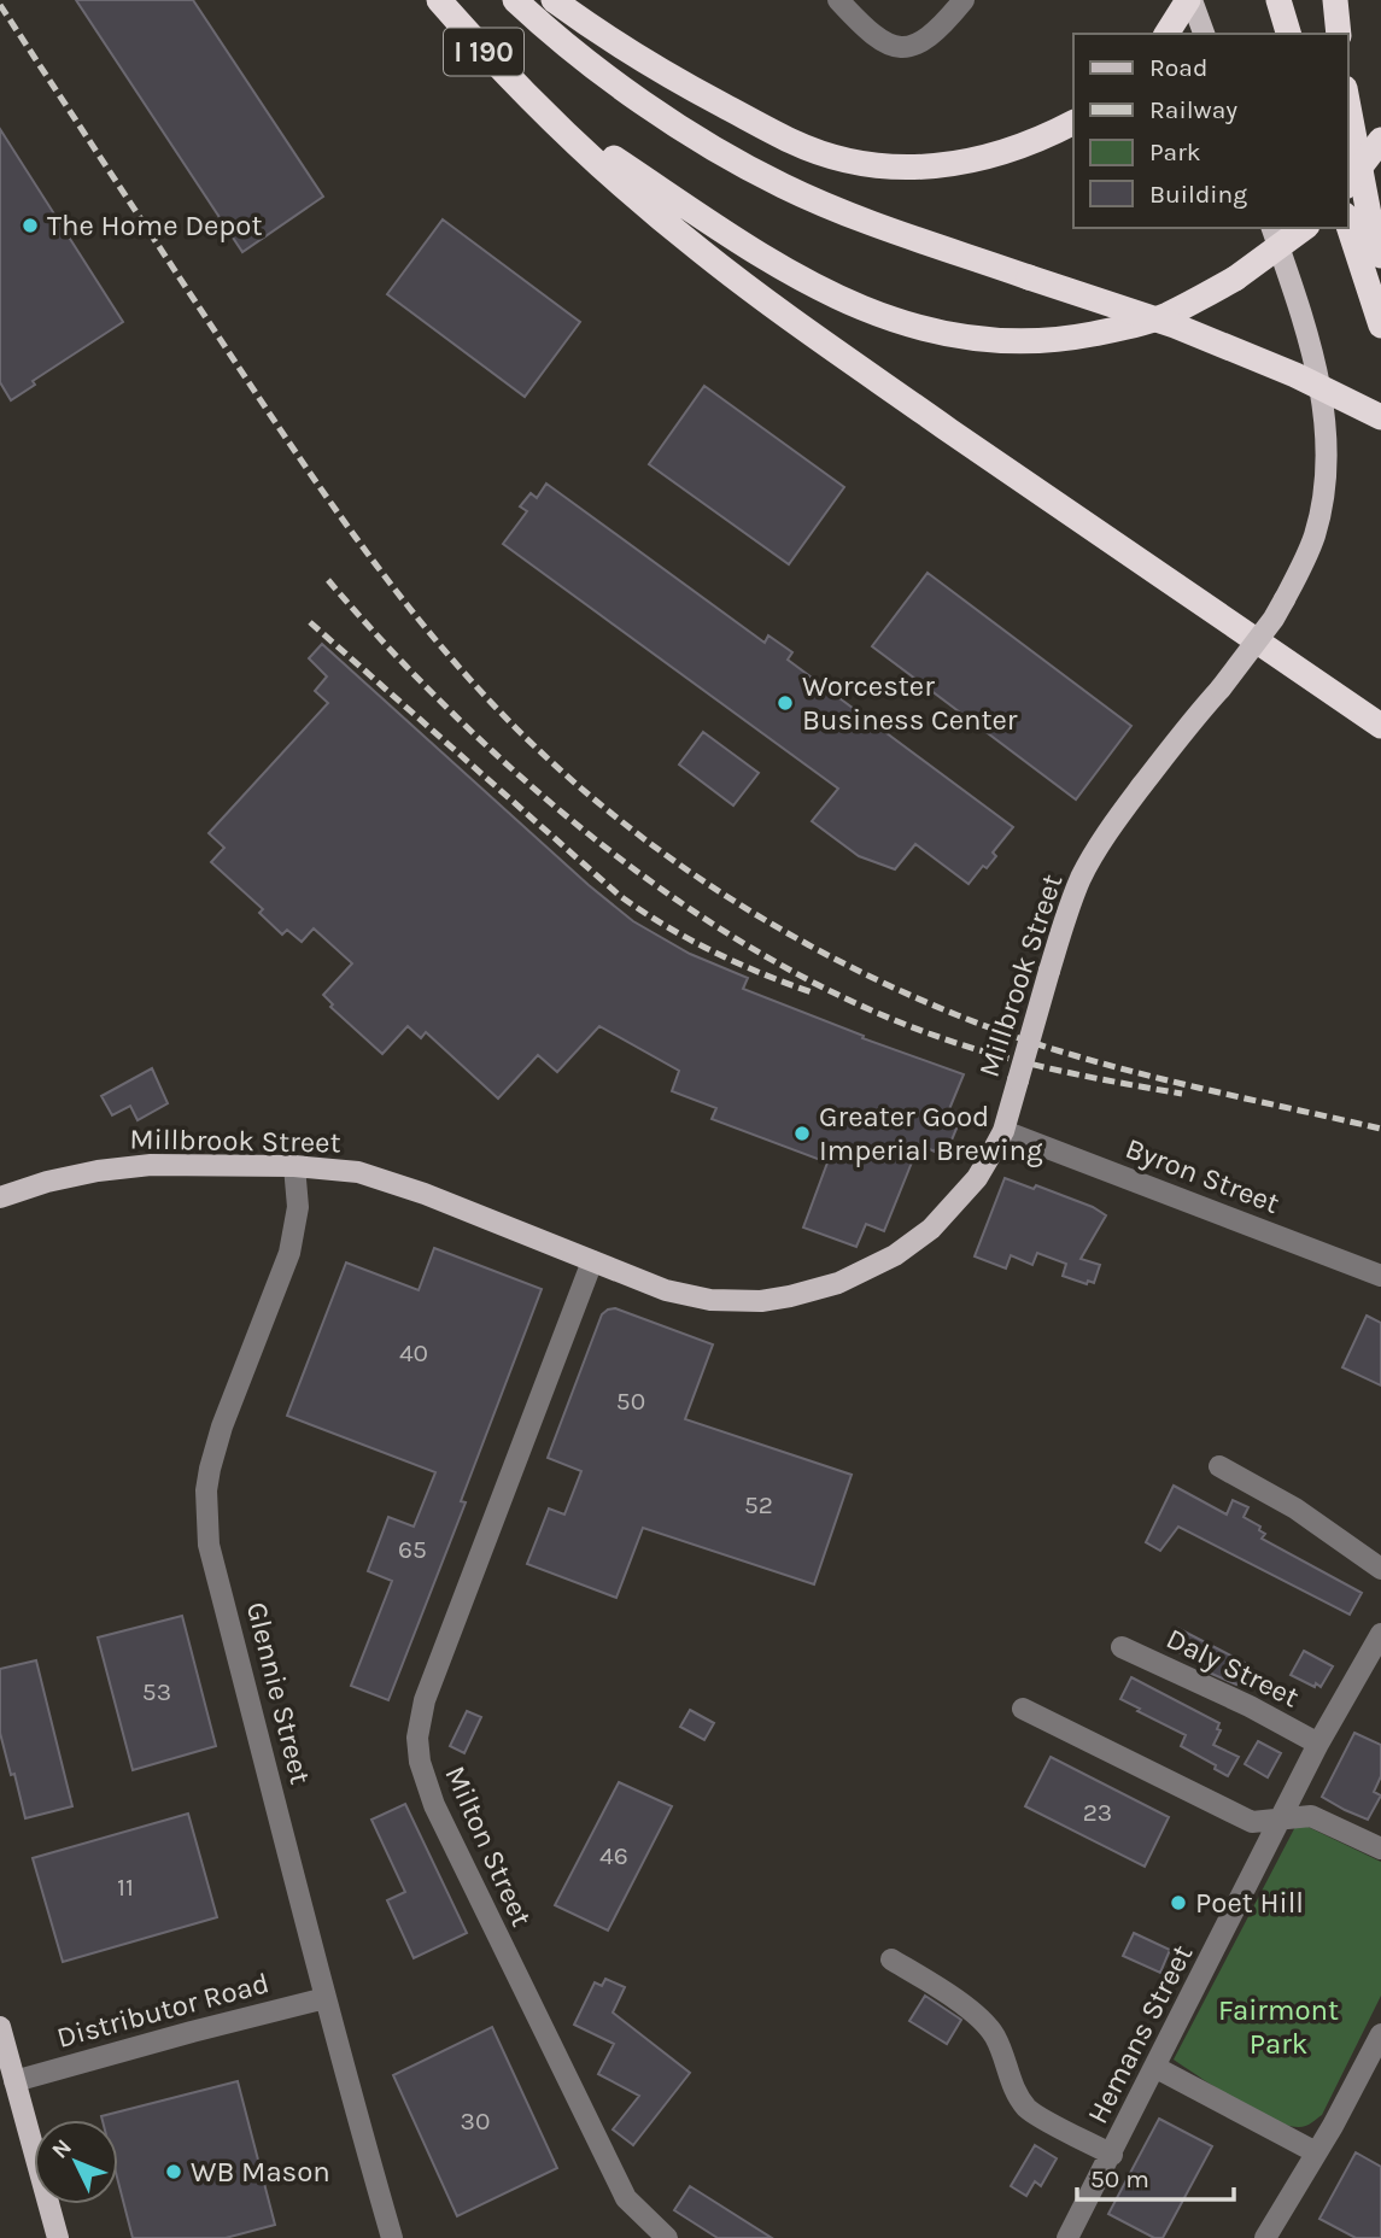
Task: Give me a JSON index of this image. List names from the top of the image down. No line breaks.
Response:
{"streets":{"highway":["I 190"],"main road":["Millbrook Street"],"street":["Byron Street","Daly Street","Glennie Street","Milton Street","Distributor Road","Hemans Street"]},"crossings":[["Millbrook Street","Byron Street"],["Millbrook Street","Glennie Street"],["Millbrook Street","Milton Street"],["Daly Street","Hemans Street"],["Glennie Street","Distributor Road"]],"parks":["Fairmont Park"],"places":["The Home Depot","Worcester Business Center","Greater Good Imperial Brewing","Poet Hill","WB Mason"],"house_numbers":["40","50","52","65","53","23","46","11","30"],"legend":["Road","Railway","Park","Building"],"scale_bar":"50 m","north":"top left"}
